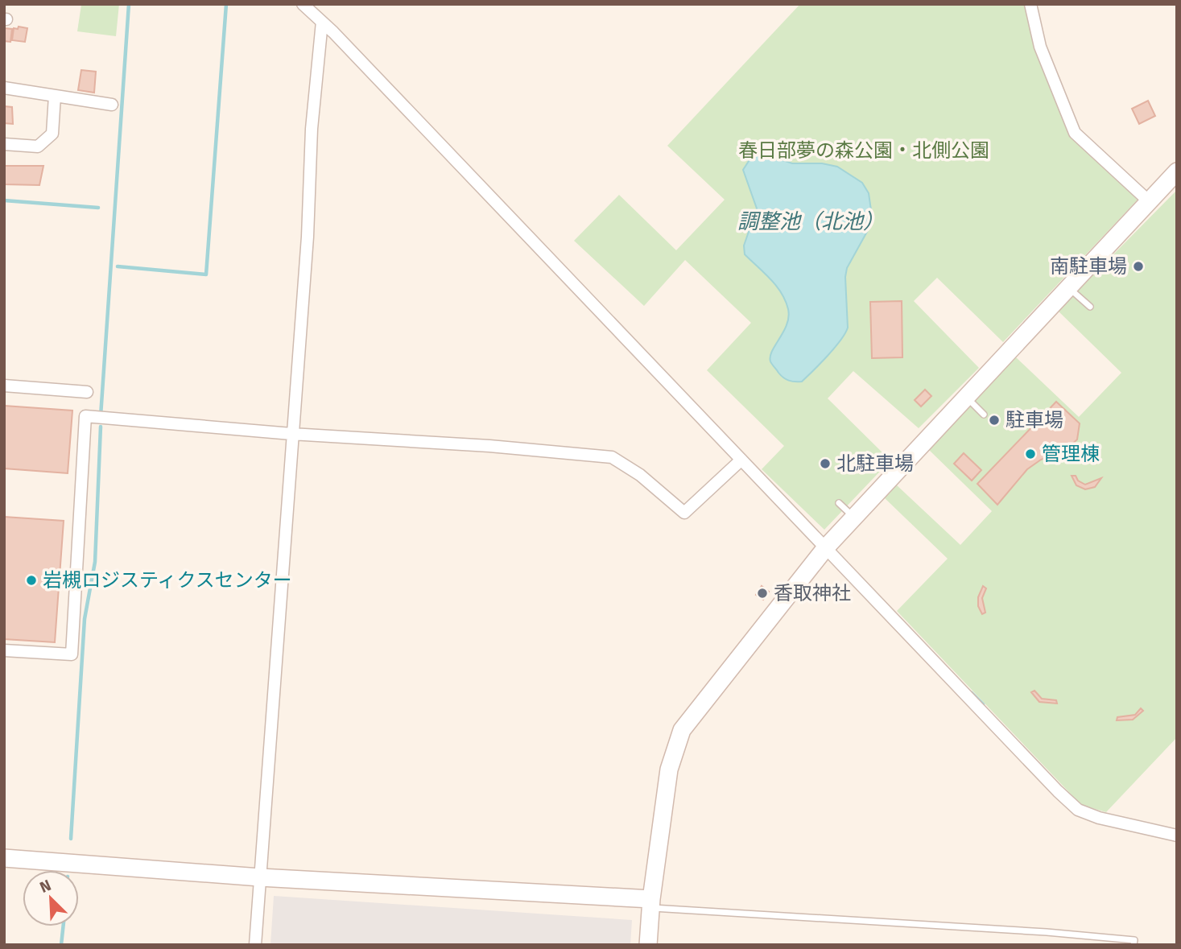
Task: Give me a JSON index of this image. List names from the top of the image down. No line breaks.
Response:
{"water":["調整池（北池）"],"parks":["春日部夢の森公園・北側公園"],"places":["南駐車場","駐車場","管理棟","北駐車場","岩槻ロジスティクスセンター","香取神社"],"north":"top left"}
